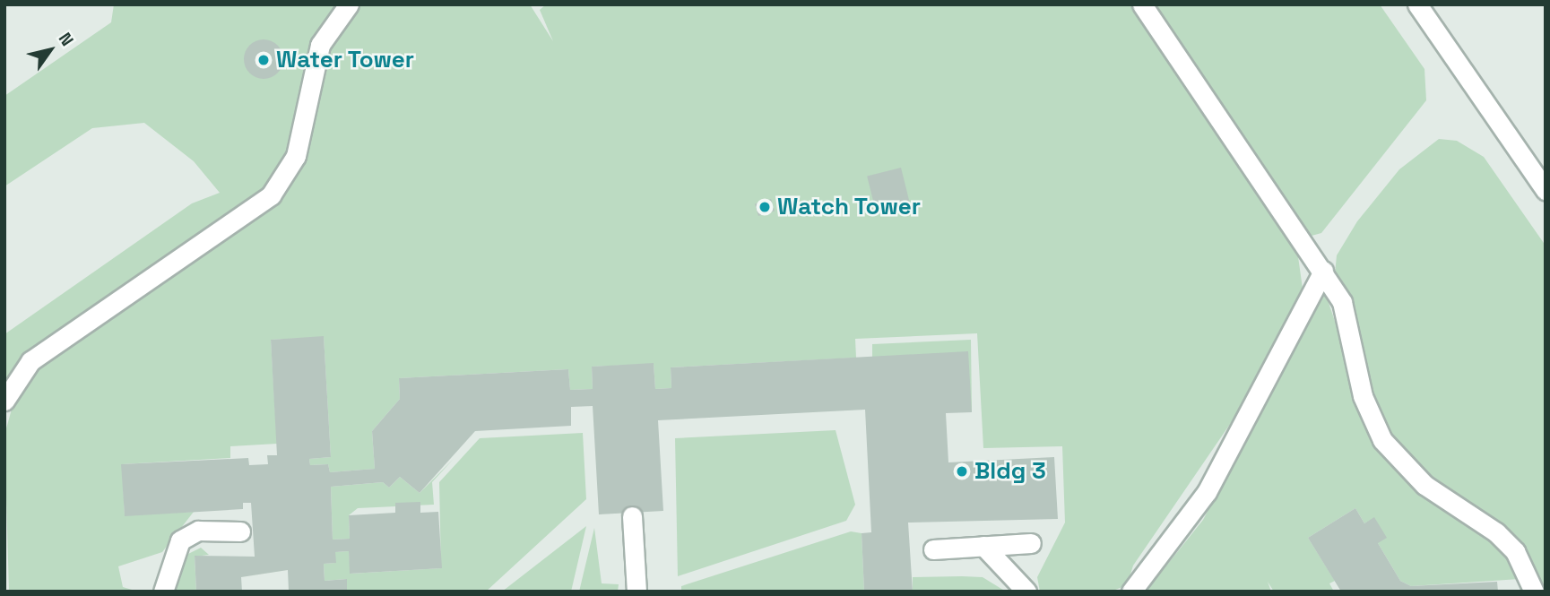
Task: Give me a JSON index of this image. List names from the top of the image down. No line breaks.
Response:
{"places":["Water Tower","Watch Tower","Bldg 3"],"north":"top right"}
